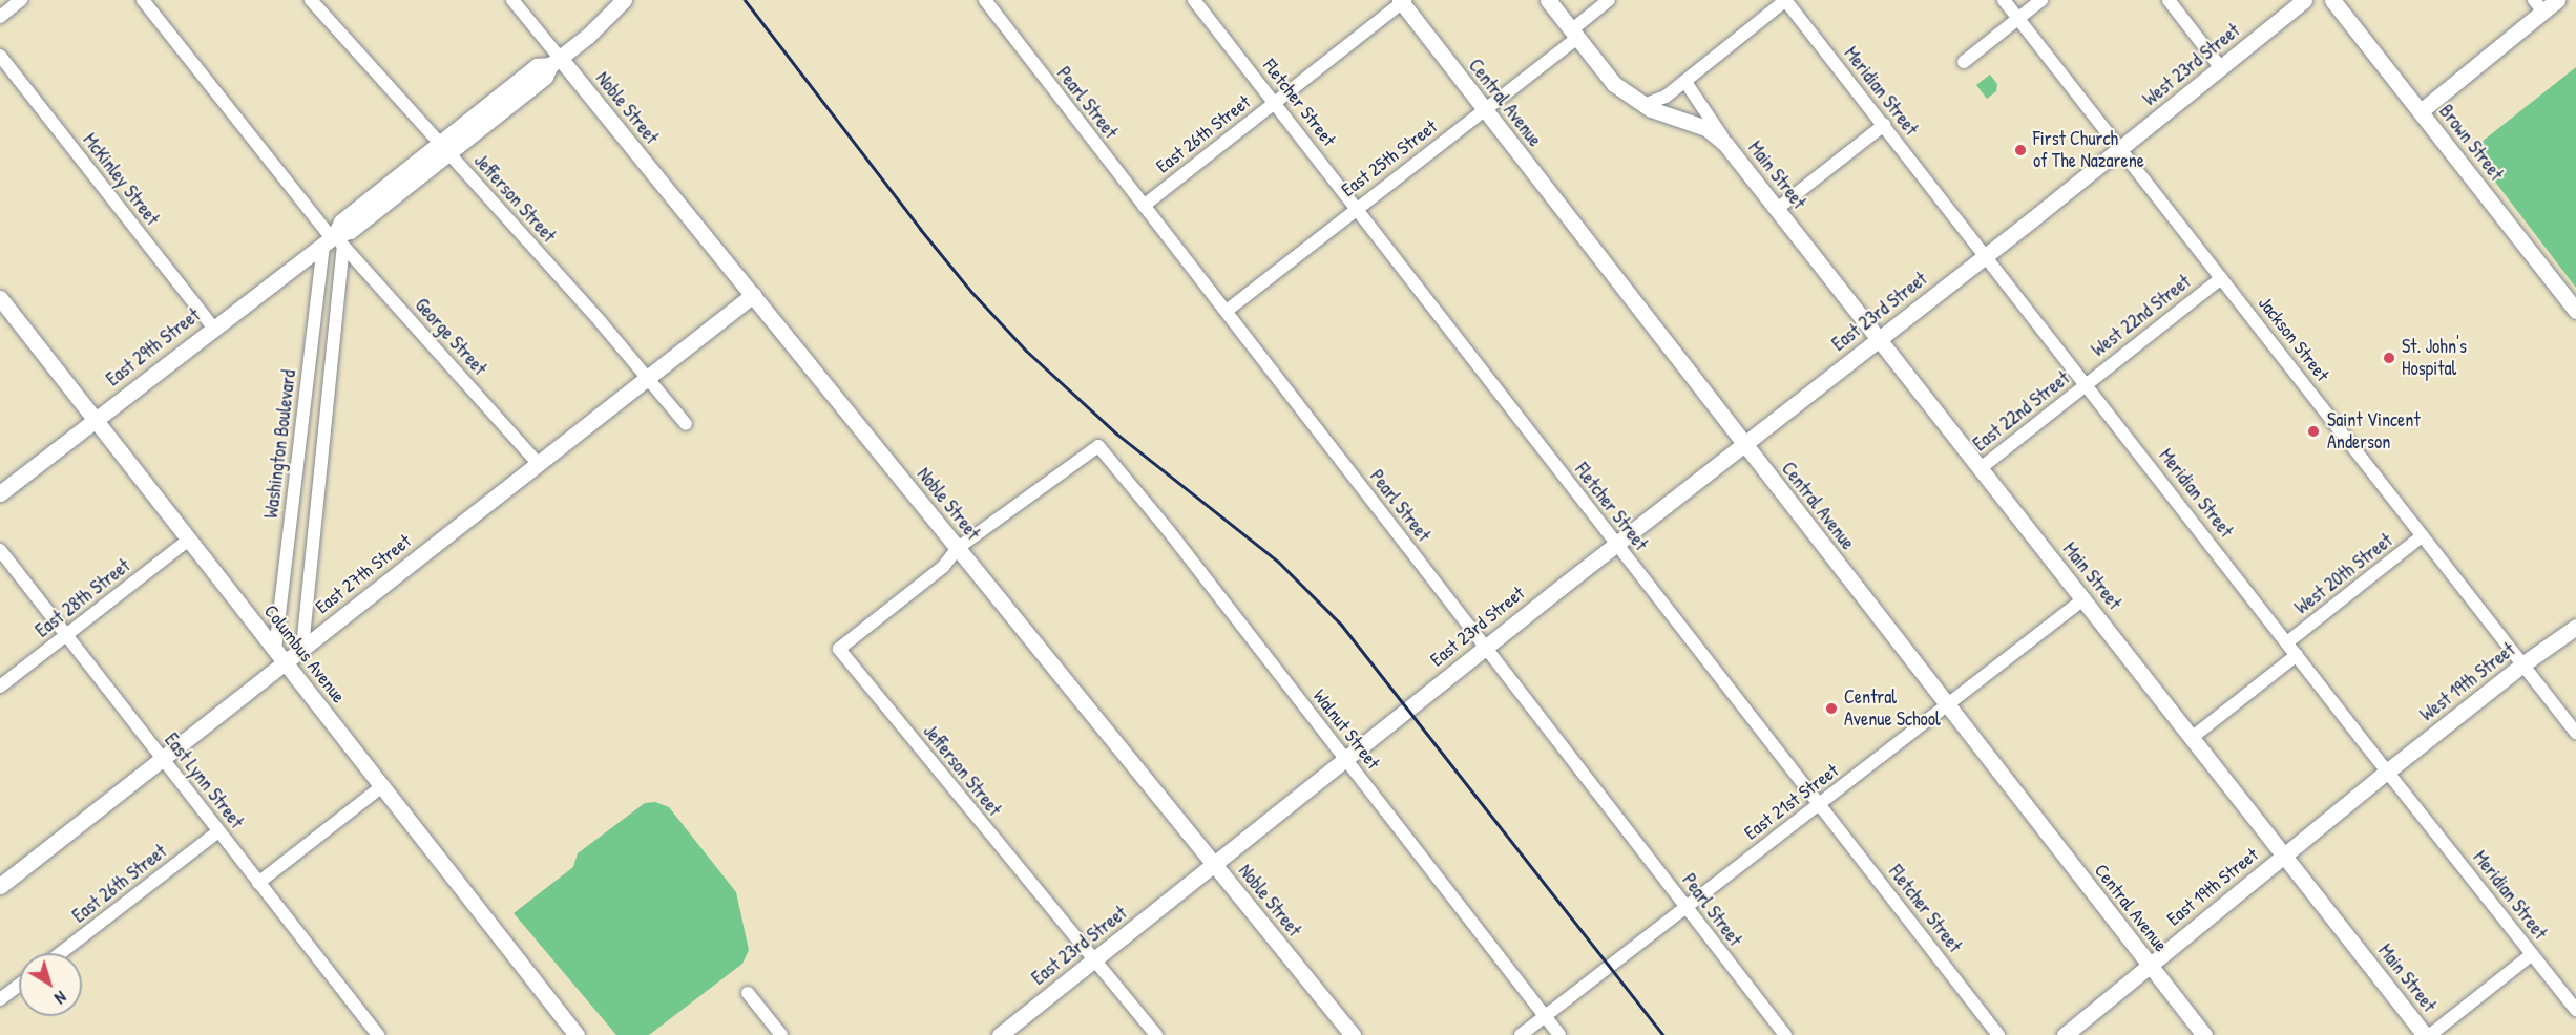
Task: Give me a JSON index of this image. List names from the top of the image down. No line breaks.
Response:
{"streets":{"street":["West 23rd Street","Meridian Street","Pearl Street","Fletcher Street","Central Avenue","Noble Street","East 26th Street","Brown Street","East 25th Street","Main Street","McKinley Street","Jefferson Street","East 23rd Street","West 22nd Street","George Street","Jackson Street","East 29th Street","East 22nd Street","Washington Boulevard","East 27th Street","West 20th Street","East 28th Street","Columbus Avenue","West 19th Street","Walnut Street","East Lynn Street","East 21st Street","East 19th Street"]},"crossings":[["West 23rd Street","Meridian Street"],["West 23rd Street","East 23rd Street"],["West 23rd Street","Jackson Street"],["Meridian Street","East 23rd Street"],["Meridian Street","West 22nd Street"],["Meridian Street","East 22nd Street"],["Meridian Street","West 20th Street"],["Meridian Street","West 19th Street"],["Meridian Street","East 19th Street"],["Pearl Street","East 26th Street"],["Pearl Street","East 25th Street"],["Pearl Street","East 23rd Street"],["Pearl Street","East 21st Street"],["Fletcher Street","East 26th Street"],["Fletcher Street","East 25th Street"],["Fletcher Street","East 23rd Street"],["Fletcher Street","East 21st Street"],["Central Avenue","East 26th Street"],["Central Avenue","East 25th Street"],["Central Avenue","East 23rd Street"],["Central Avenue","East 21st Street"],["Central Avenue","East 19th Street"],["Noble Street","Jefferson Street"],["Noble Street","East 23rd Street"],["Noble Street","East 29th Street"],["Noble Street","East 27th Street"],["Noble Street","Walnut Street"],["East 26th Street","East Lynn Street"],["East 25th Street","Main Street"],["Main Street","East 23rd Street"],["Main Street","East 22nd Street"],["Main Street","East 21st Street"],["Main Street","East 19th Street"],["McKinley Street","East 29th Street"],["Jefferson Street","East 23rd Street"],["Jefferson Street","East 29th Street"],["Jefferson Street","East 27th Street"],["Jefferson Street","Walnut Street"],["East 23rd Street","Walnut Street"],["West 22nd Street","Jackson Street"],["West 22nd Street","East 22nd Street"],["George Street","East 29th Street"],["George Street","Washington Boulevard"],["George Street","East 27th Street"],["Jackson Street","West 20th Street"],["Jackson Street","West 19th Street"],["East 29th Street","Washington Boulevard"],["East 29th Street","Columbus Avenue"],["Washington Boulevard","East 27th Street"],["Washington Boulevard","Columbus Avenue"],["East 27th Street","Columbus Avenue"],["East 27th Street","East Lynn Street"],["East 28th Street","Columbus Avenue"],["East 28th Street","East Lynn Street"],["West 19th Street","East 19th Street"],["Walnut Street","East 21st Street"]],"places":["First Church of The Nazarene","St. John's Hospital","Saint Vincent Anderson","Central Avenue School"],"north":"bottom right"}
